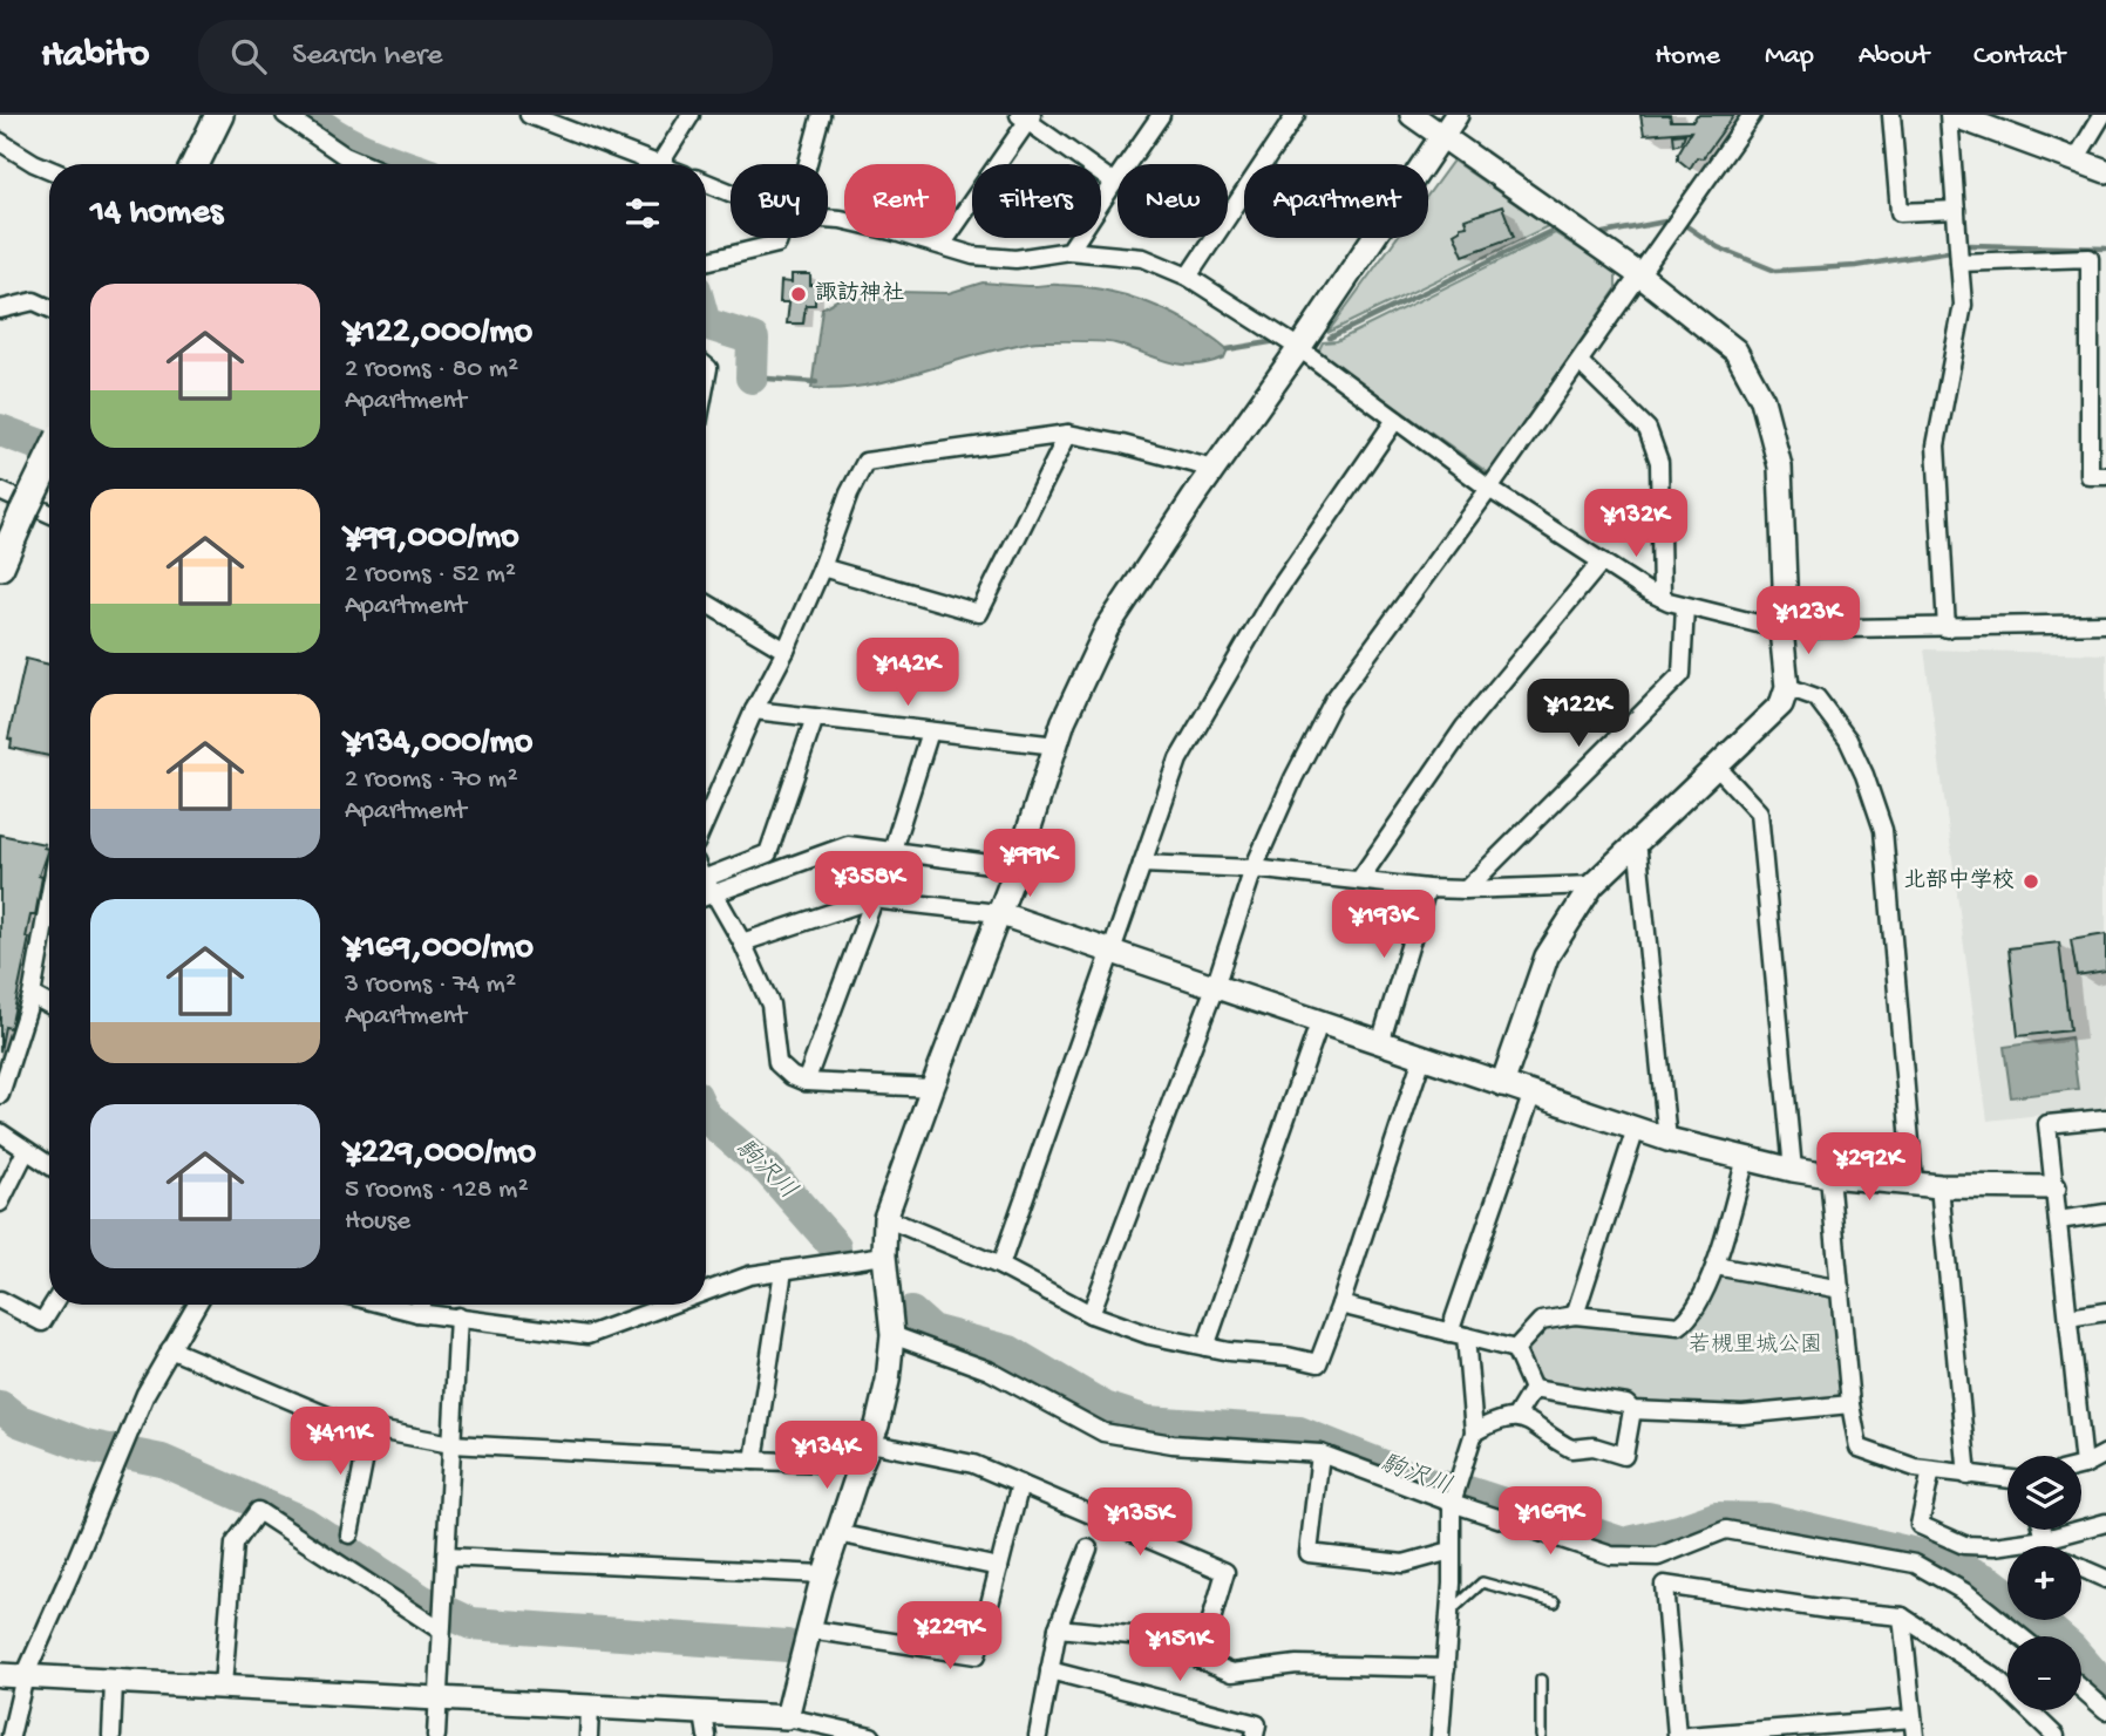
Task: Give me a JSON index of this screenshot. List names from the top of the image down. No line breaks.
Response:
{"water":["駒沢川"],"parks":["若槻里城公園"],"places":["諏訪神社","北部中学校"],"page":{"header":"Habito","search":"Search here","nav":["Home","Map","About","Contact"],"chip":["Buy","Rent","Filters","New","Apartment"],"heading":"14 homes","list":[{"name":"¥122,000/mo","note":"2 rooms · 80 m² · Apartment"},{"name":"¥99,000/mo","note":"2 rooms · 52 m² · Apartment"},{"name":"¥134,000/mo","note":"2 rooms · 70 m² · Apartment"},{"name":"¥169,000/mo","note":"3 rooms · 74 m² · Apartment"},{"name":"¥229,000/mo","note":"5 rooms · 128 m² · House"}],"price":["¥132K","¥123K","¥142K","¥122K","¥99K","¥358K","¥193K","¥292K","¥411K","¥134K","¥169K","¥135K","¥229K","¥151K"],"map_buttons":["+","−"]}}
